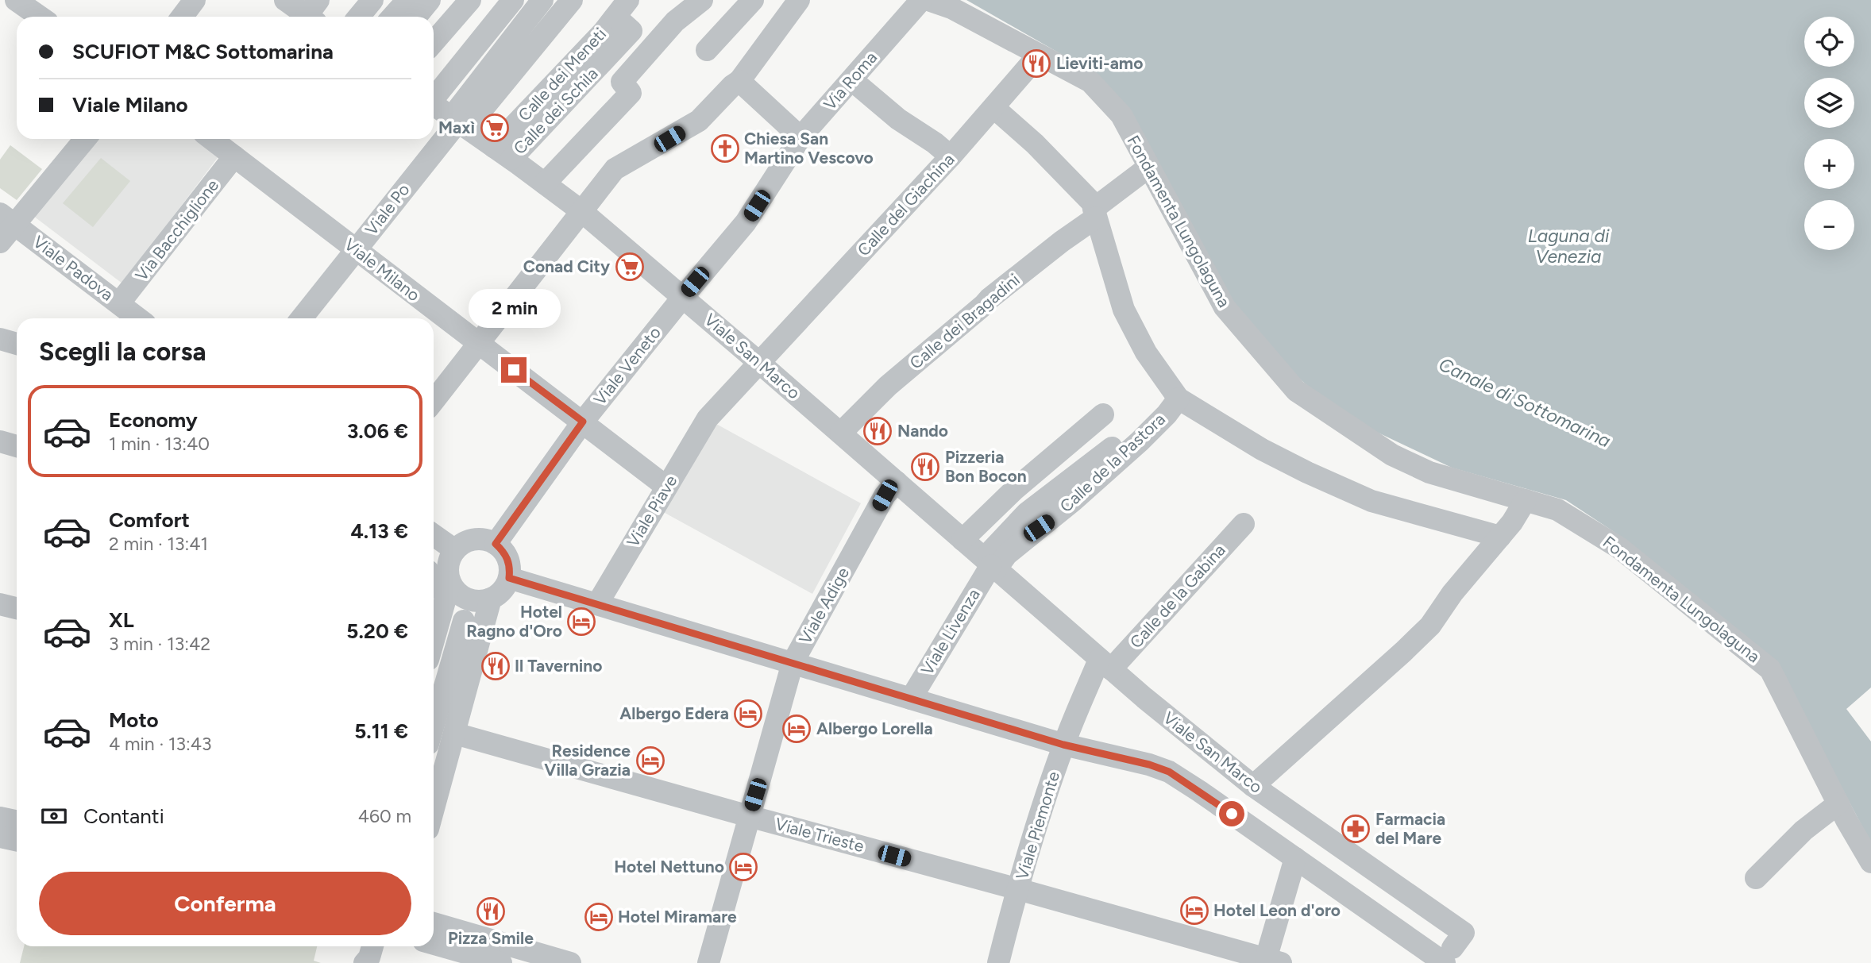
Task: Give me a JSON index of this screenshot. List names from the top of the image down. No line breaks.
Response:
{"streets":{"street":["Calle dei Meneti","Via Roma","Calle del Giachina","Viale Po","Fondamenta Lungolaguna","Via Bacchiglione","Viale Padova","Viale Milano","Calle dei Bragadini","Viale San Marco","Viale Veneto","Calle de la Pastora","Viale Piave","Calle de la Gabina","Viale Adige","Viale Livenza","Viale Piemonte","Viale Trieste"]},"crossings":[["Calle dei Meneti","Viale San Marco"],["Via Roma","Viale San Marco"],["Via Roma","Viale Veneto"],["Calle del Giachina","Fondamenta Lungolaguna"],["Calle del Giachina","Viale San Marco"],["Calle del Giachina","Viale Piave"],["Viale Po","Viale Milano"],["Viale Po","Viale San Marco"],["Fondamenta Lungolaguna","Calle dei Bragadini"],["Via Bacchiglione","Viale Padova"],["Via Bacchiglione","Viale Milano"],["Viale Milano","Viale Veneto"],["Viale Milano","Viale Piave"],["Calle dei Bragadini","Viale San Marco"],["Viale San Marco","Viale Veneto"],["Viale San Marco","Calle de la Pastora"],["Viale San Marco","Viale Piave"],["Viale San Marco","Calle de la Gabina"],["Viale San Marco","Viale Adige"],["Viale San Marco","Viale Livenza"],["Viale San Marco","Viale Piemonte"],["Calle de la Pastora","Viale Livenza"],["Calle de la Gabina","Viale Piemonte"],["Viale Adige","Viale Trieste"],["Viale Piemonte","Viale Trieste"]],"water":["Laguna di Venezia","Canale di Sottomarina"],"places":{"restaurant":["Lieviti-amo","Nando","Pizzeria Bon Bocon","Il Tavernino","Pizza Smile"],"supermarket":["Maxì","Conad City"],"church":["Chiesa San Martino Vescovo"],"hotel":["Hotel Ragno d'Oro","Albergo Edera","Albergo Lorella","Residence Villa Grazia","Hotel Nettuno","Hotel Leon d'oro","Hotel Miramare"],"pharmacy":["Farmacia del Mare"]},"page":{"map_buttons":["+","−"],"banner":["SCUFIOT M&C Sottomarina","Viale Milano"],"bubble":"2 min","heading":"Scegli la corsa","list":[{"name":"Economy","note":"1 min · 13:40","value":"3.06 €"},{"name":"Comfort","note":"2 min · 13:41","value":"4.13 €"},{"name":"XL","note":"3 min · 13:42","value":"5.20 €"},{"name":"Moto","note":"4 min · 13:43","value":"5.11 €"}],"pay":["Contanti","460 m"],"buttons":"Conferma"}}
